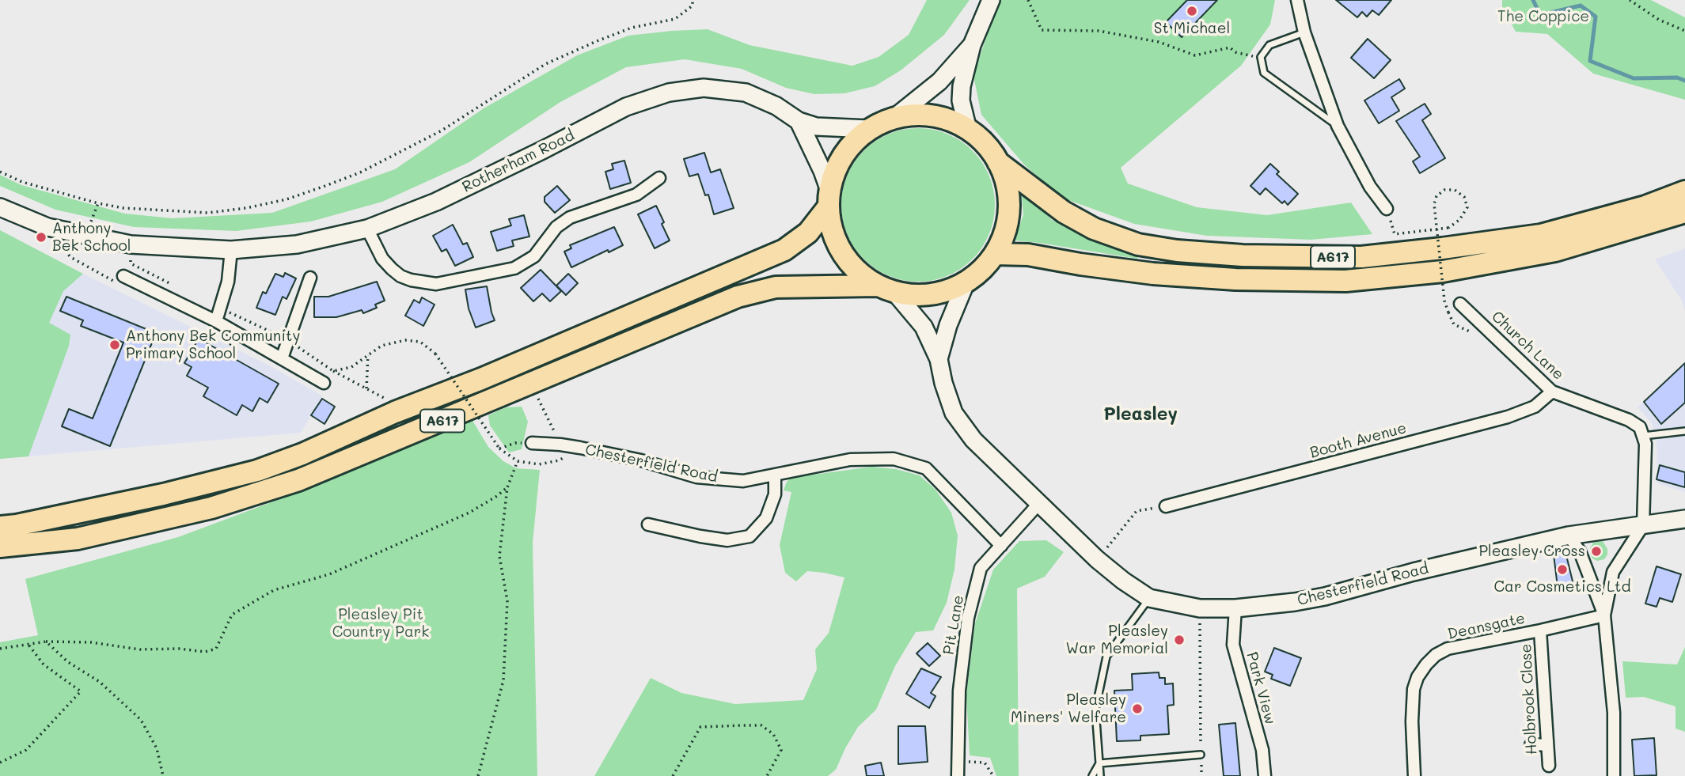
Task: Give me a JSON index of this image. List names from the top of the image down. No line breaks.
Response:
{"streets":{"highway":["A617"],"main road":["Rotherham Road","Chesterfield Road"],"street":["Church Lane","Booth Avenue","Pit Lane","Deansgate","Park View","Holbrook Close"]},"crossings":[["Rotherham Road","A617"],["Rotherham Road","Chesterfield Road"],["A617","Chesterfield Road"],["Church Lane","Booth Avenue"],["Chesterfield Road","Pit Lane"],["Chesterfield Road","Park View"],["Deansgate","Holbrook Close"]],"districts":["Pleasley"],"parks":["The Coppice","Pleasley Pit Country Park"],"places":["St Michael","Anthony Bek School","Anthony Bek Community Primary School","Pleasley Cross","Car Cosmetics Ltd","Pleasley War Memorial","Pleasley Miners' Welfare"]}
